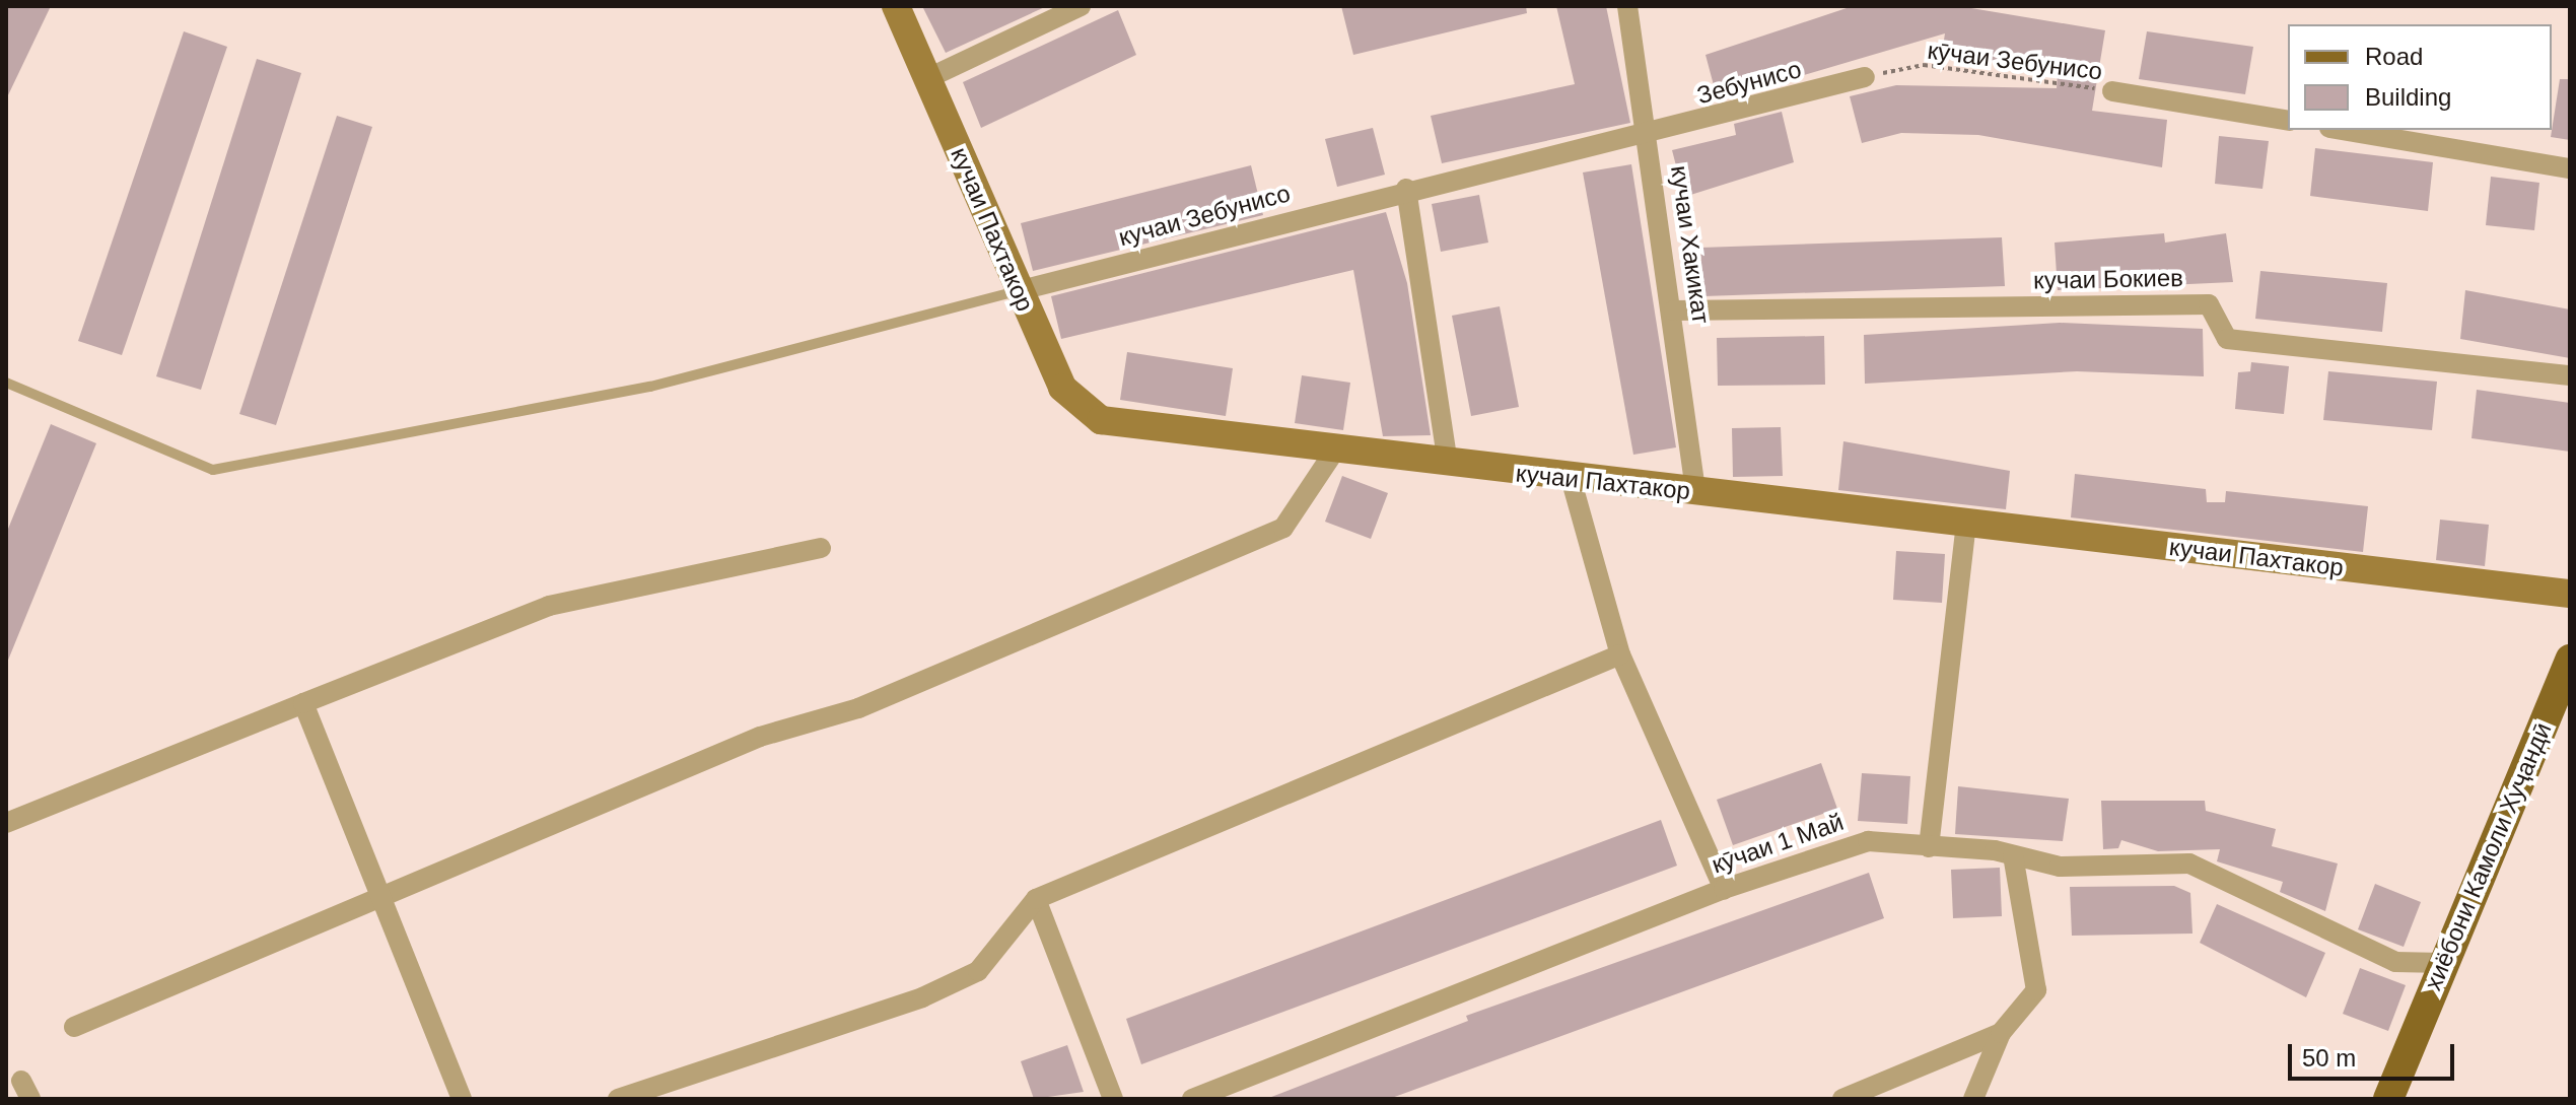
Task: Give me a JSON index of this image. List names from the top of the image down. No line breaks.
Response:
{"streets":{"main road":["кучаи Пахтакор","хиёбони Камоли Хуҷандӣ"],"street":["Зебунисо","кучаи Зебунисо","кучаи Хакикат","кучаи Бокиев","кӯчаи 1 Май"],"path":["кӯчаи Зебунисо"]},"crossings":[["кӯчаи Зебунисо","Зебунисо"],["Зебунисо","кучаи Зебунисо"],["Зебунисо","кучаи Хакикат"],["кучаи Зебунисо","кучаи Пахтакор"],["кучаи Зебунисо","кучаи Хакикат"],["кучаи Пахтакор","кучаи Хакикат"],["кучаи Хакикат","кучаи Бокиев"],["кӯчаи 1 Май","хиёбони Камоли Хуҷандӣ"]],"legend":["Road","Building"],"scale_bar":"50 m"}
